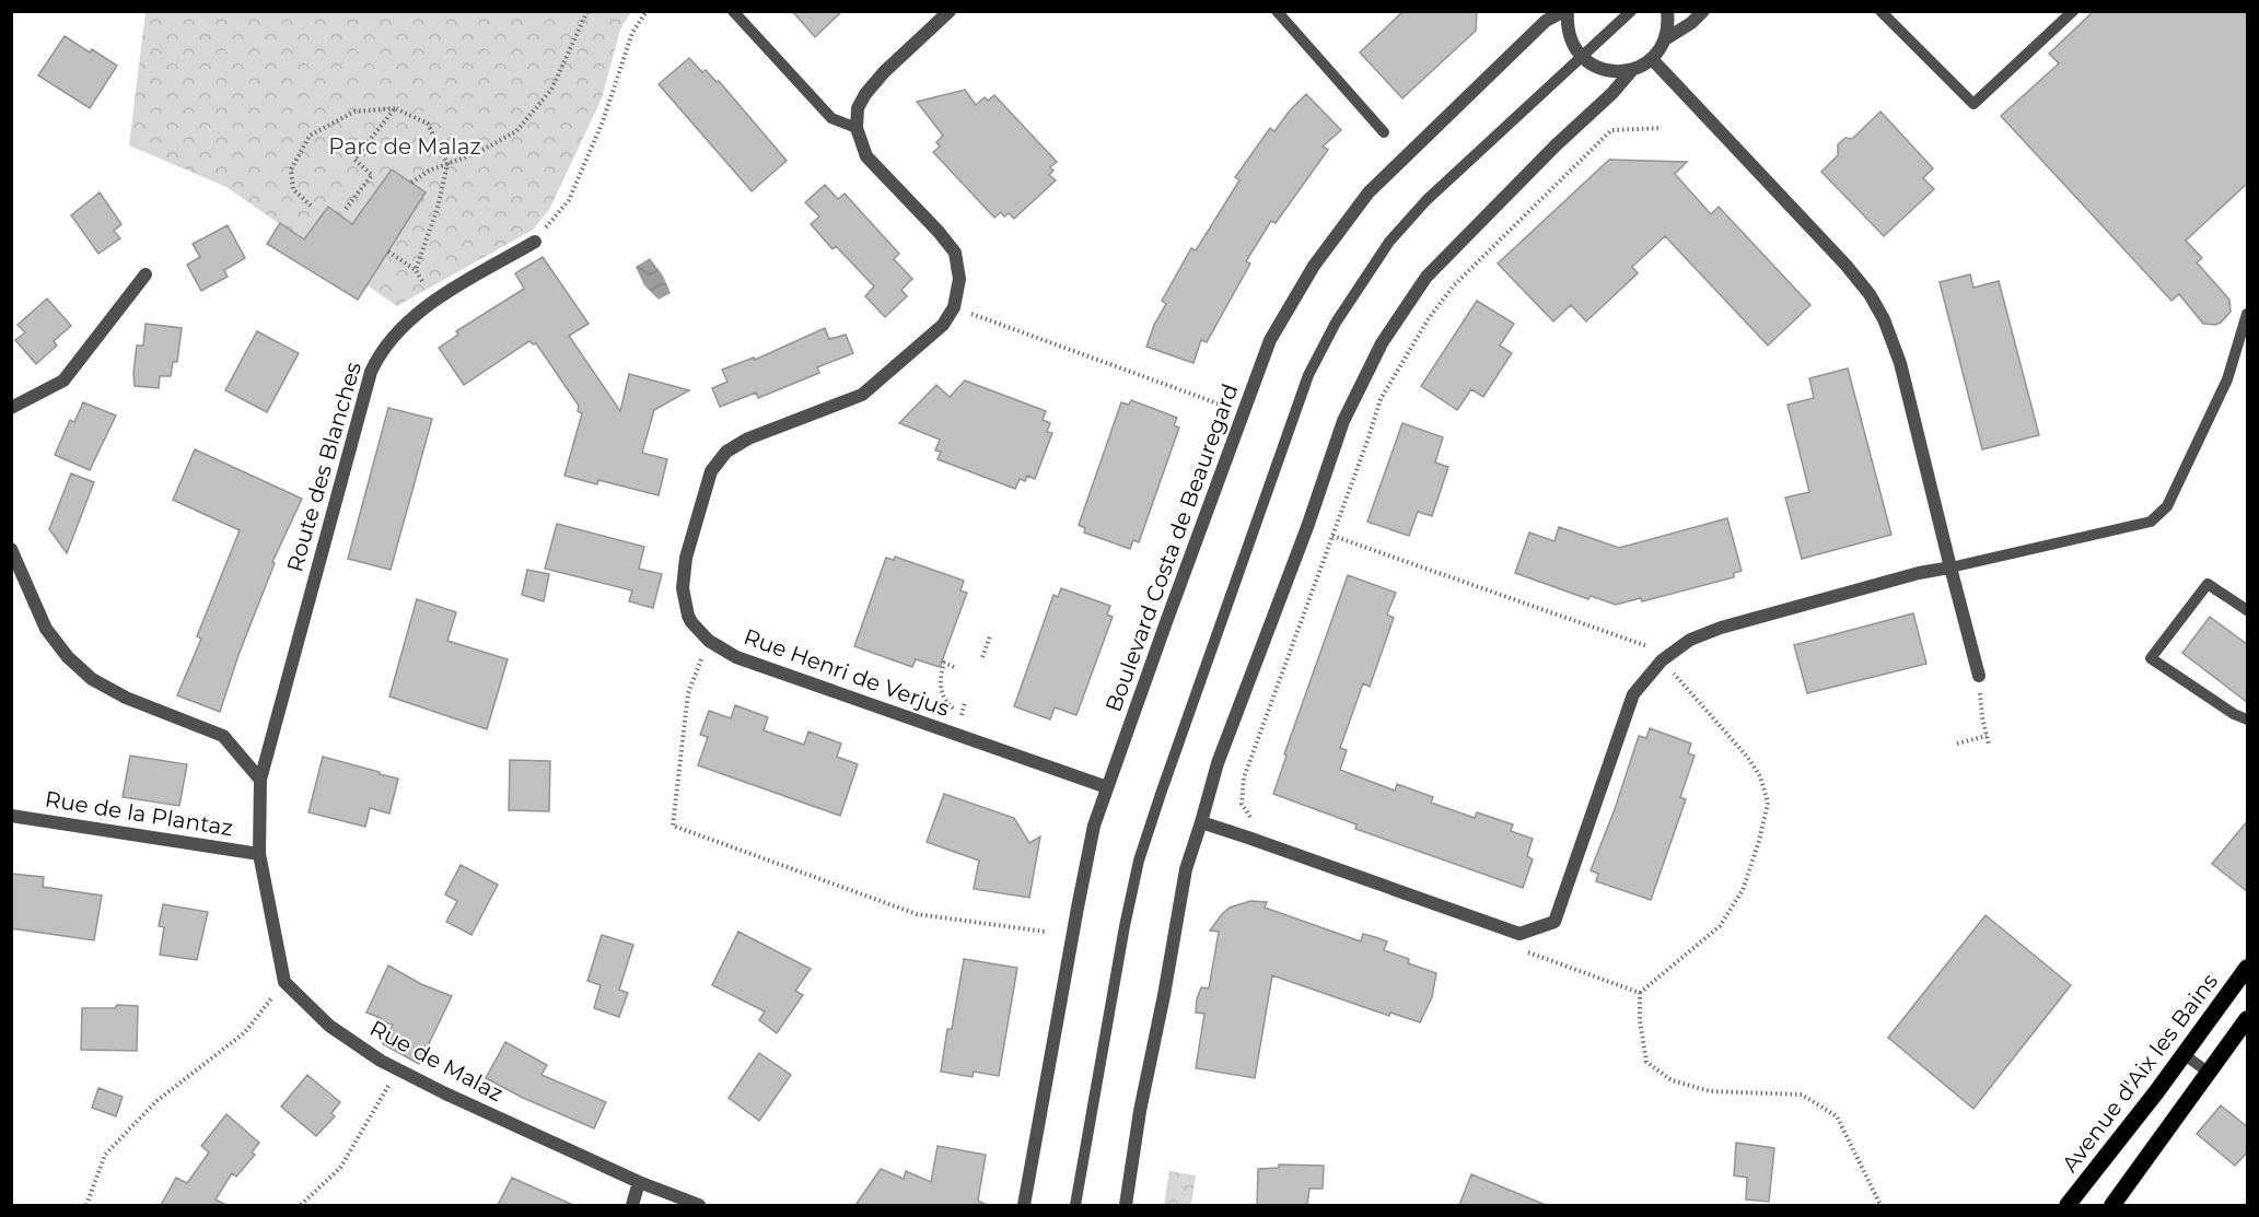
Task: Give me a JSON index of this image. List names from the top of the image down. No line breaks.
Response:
{"streets":{"main road":["Avenue d'Aix les Bains"],"street":["Route des Blanches","Boulevard Costa de Beauregard","Rue Henri de Verjus","Rue de la Plantaz","Rue de Malaz"]},"crossings":[["Boulevard Costa de Beauregard","Rue Henri de Verjus"]],"parks":["Parc de Malaz"]}
